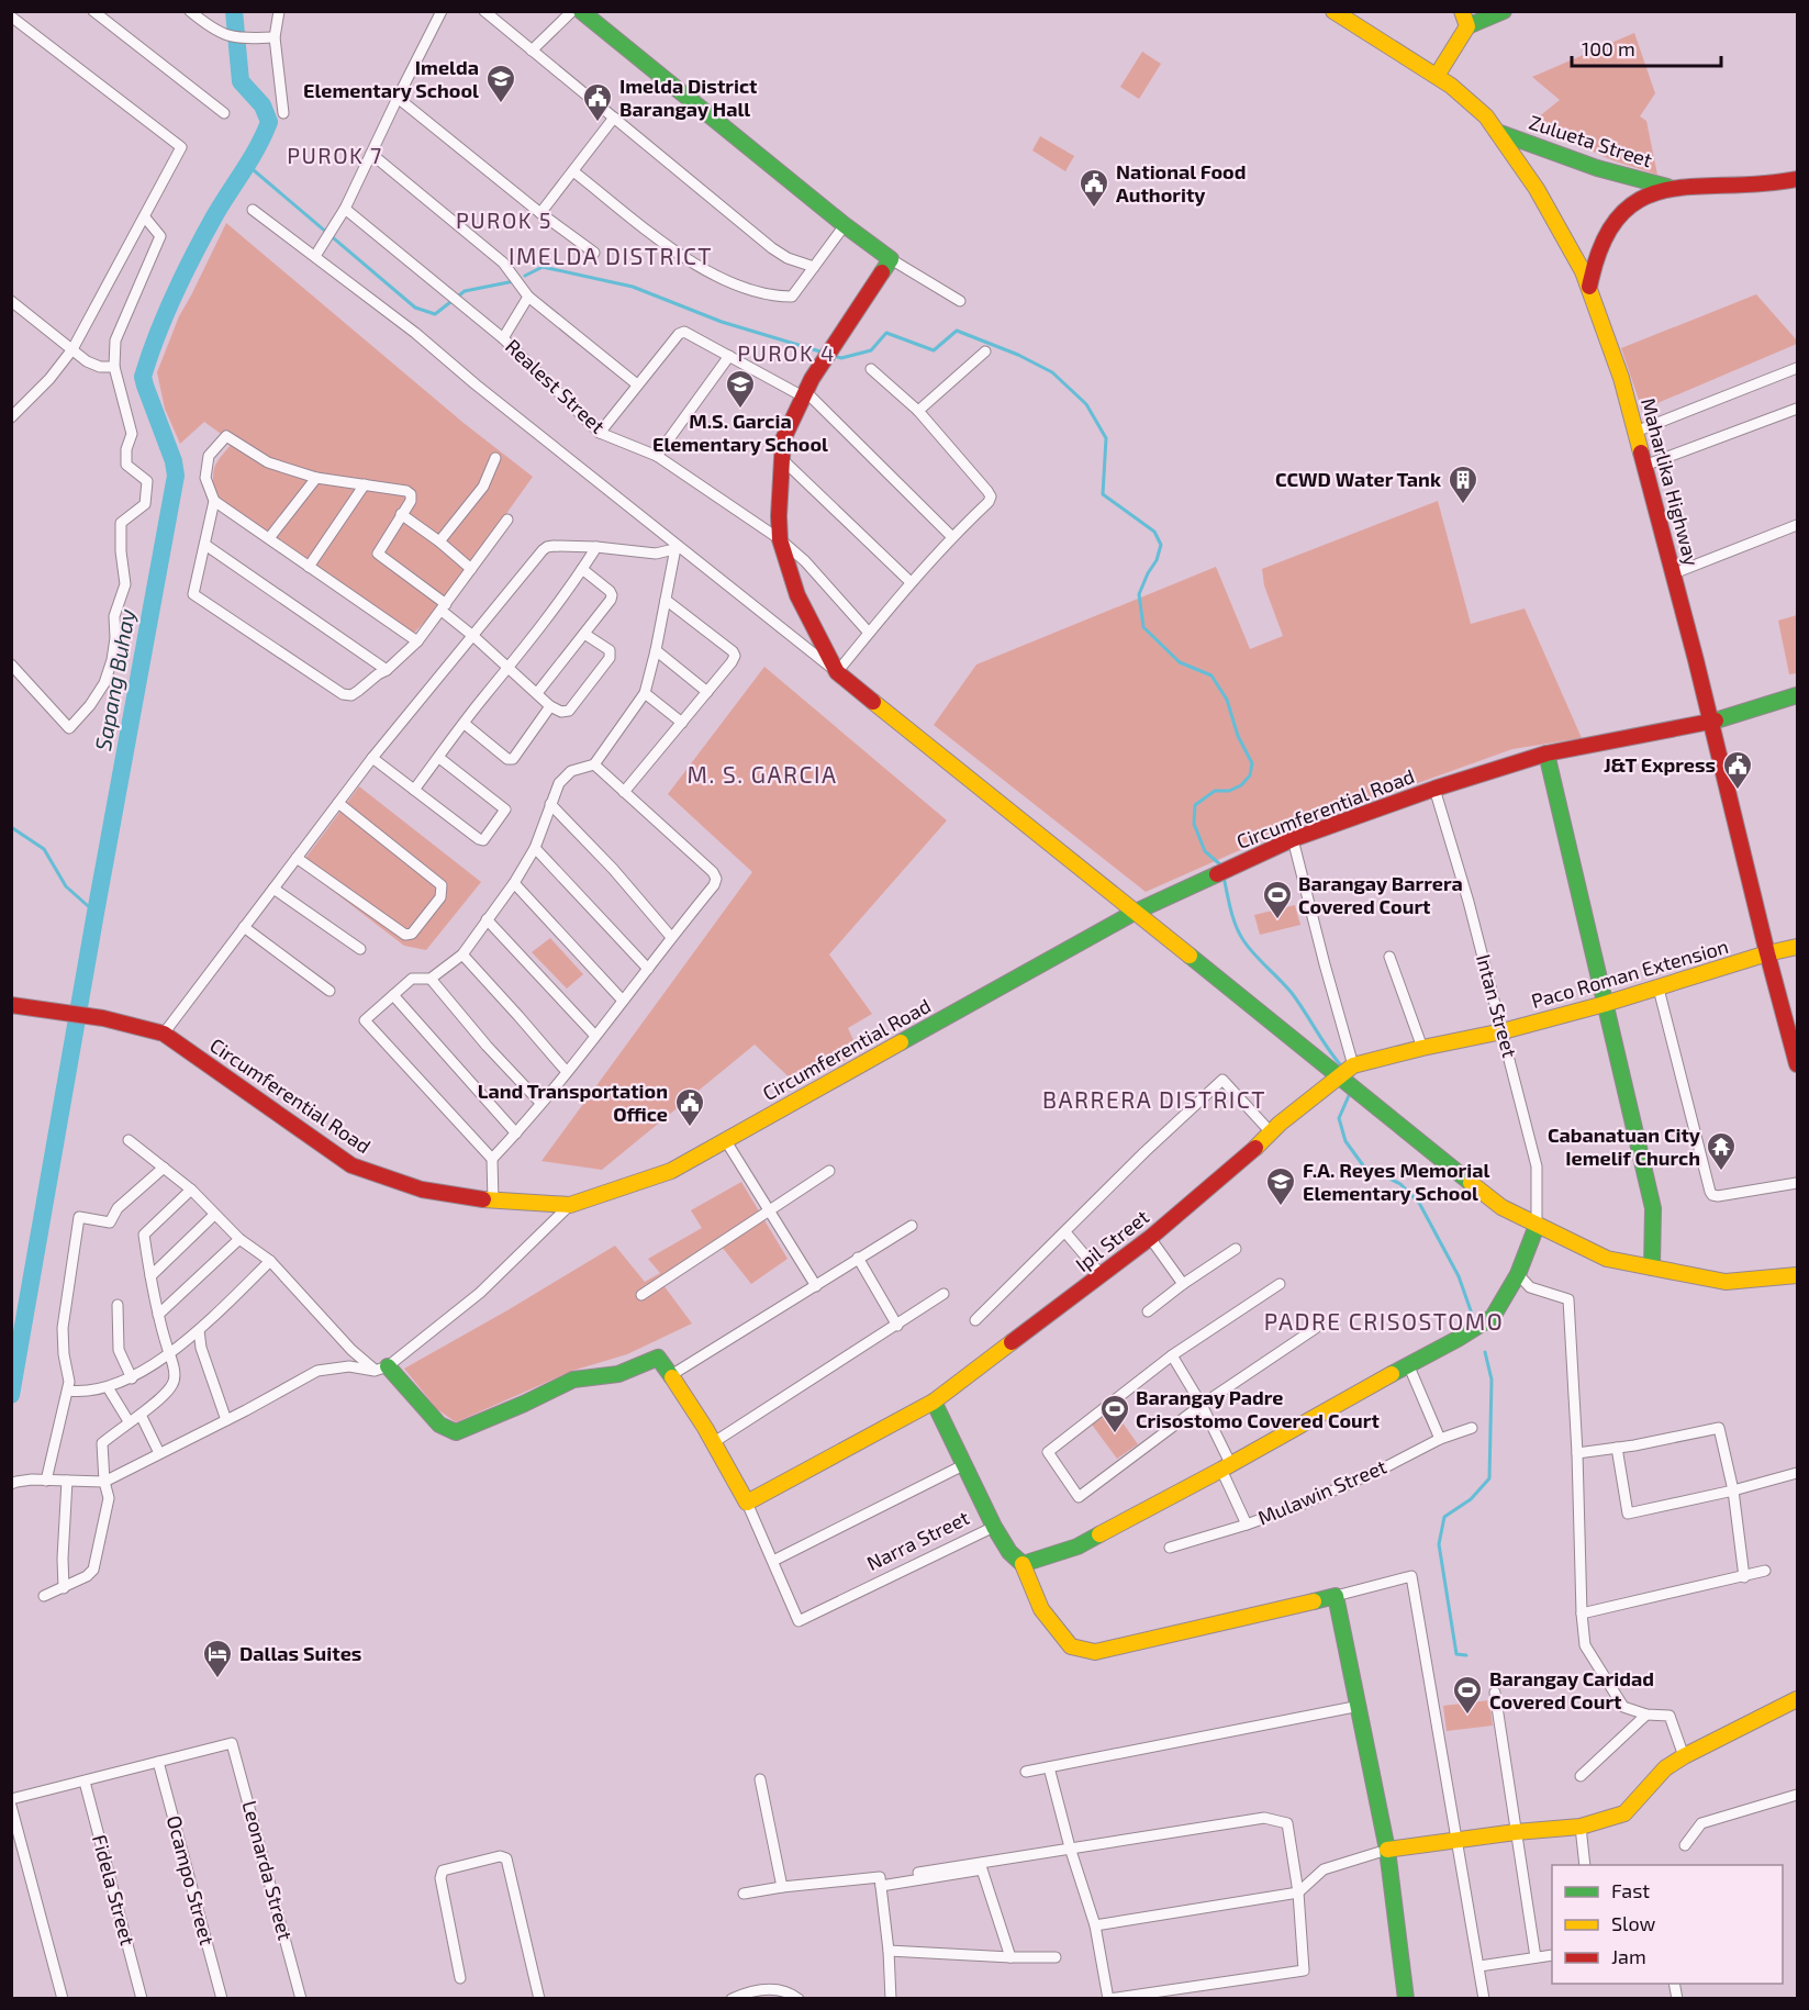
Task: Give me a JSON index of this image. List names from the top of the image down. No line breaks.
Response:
{"streets":{"street":["Zulueta Street","Realest Street","Maharlika Highway","Circumferential Road","Paco Roman Extension","Intan Street","Ipil Street","Mulawin Street","Narra Street","Leonarda Street","Ocampo Street","Fidela Street"]},"crossings":[["Zulueta Street","Maharlika Highway"],["Maharlika Highway","Circumferential Road"],["Maharlika Highway","Paco Roman Extension"],["Circumferential Road","Intan Street"],["Paco Roman Extension","Intan Street"],["Paco Roman Extension","Ipil Street"],["Intan Street","Ipil Street"],["Ipil Street","Narra Street"],["Leonarda Street","Ocampo Street"]],"districts":["PUROK 7","PUROK 5","IMELDA DISTRICT","PUROK 4","M. S. GARCIA","BARRERA DISTRICT","PADRE CRISOSTOMO"],"water":["Sapang Buhay"],"places":{"school or university":["Imelda Elementary School","M.S. Garcia Elementary School","F.A. Reyes Memorial Elementary School"],"public building":["Imelda District Barangay Hall","National Food Authority","J&T Express","Land Transportation Office"],"building":["CCWD Water Tank"],"sports":["Barangay Barrera Covered Court","Barangay Padre Crisostomo Covered Court","Barangay Caridad Covered Court"],"temple":["Cabanatuan City Iemelif Church"],"hotel":["Dallas Suites"]},"legend":["Fast","Slow","Jam"],"scale_bar":"100 m"}
